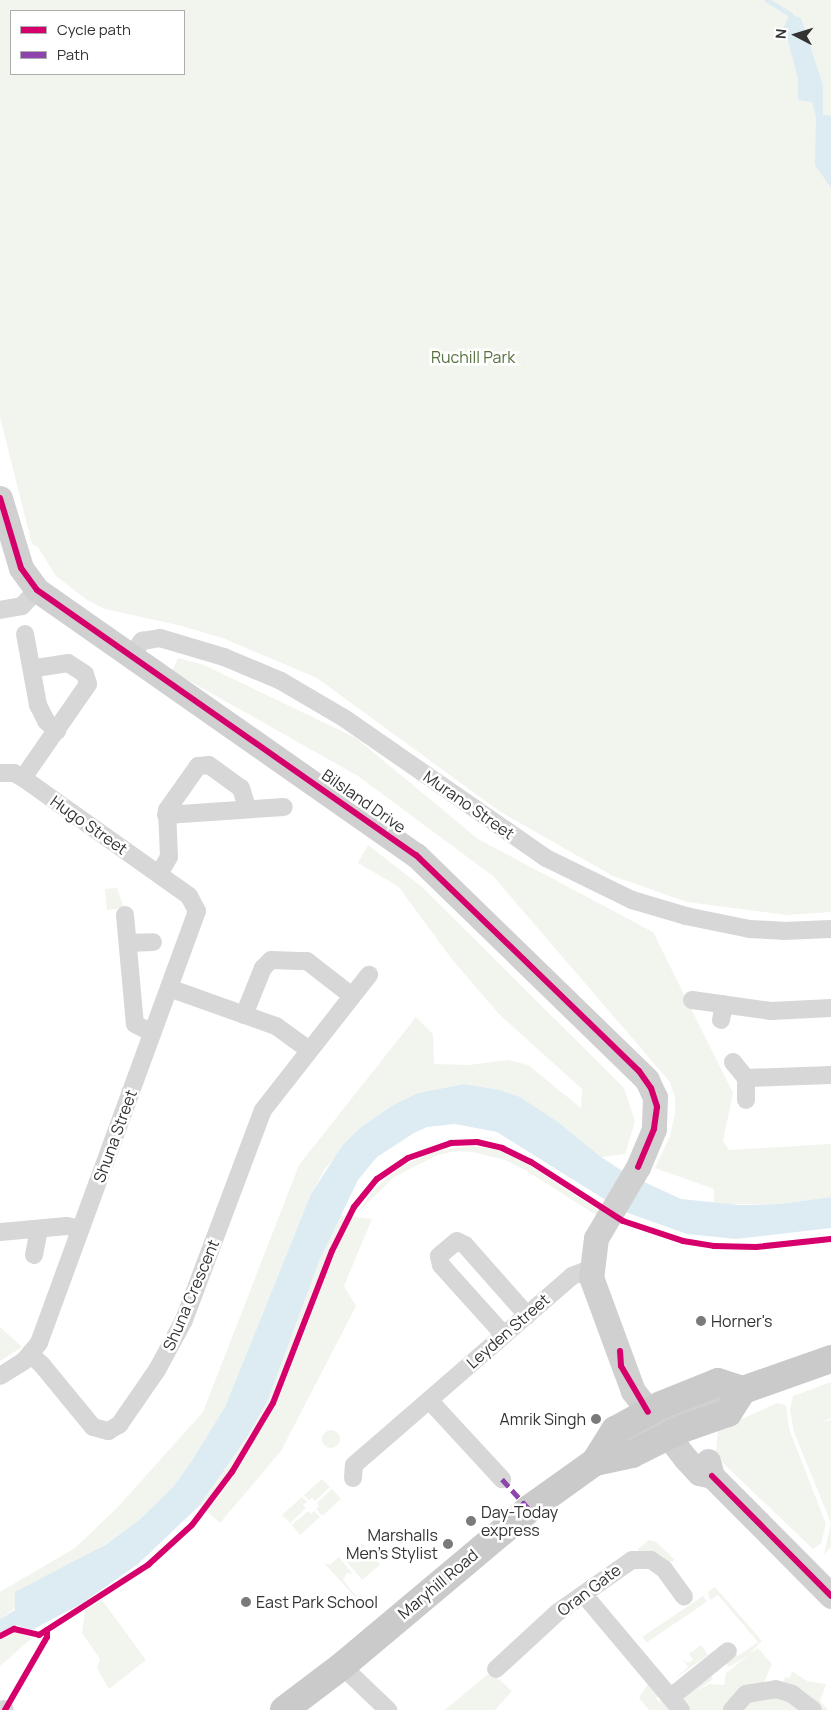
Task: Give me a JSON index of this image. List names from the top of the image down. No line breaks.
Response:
{"streets":{"main road":["Bilsland Drive","Maryhill Road"],"street":["Murano Street","Hugo Street","Shuna Street","Shuna Crescent","Leyden Street","Oran Gate"]},"crossings":[["Bilsland Drive","Murano Street"],["Bilsland Drive","Leyden Street"],["Bilsland Drive","Maryhill Road"],["Hugo Street","Shuna Street"],["Shuna Street","Shuna Crescent"]],"parks":["Ruchill Park"],"places":["Horner's","Amrik Singh","Day-Today express","Marshalls Men's Stylist","East Park School"],"legend":["Cycle path","Path"],"north":"left"}
